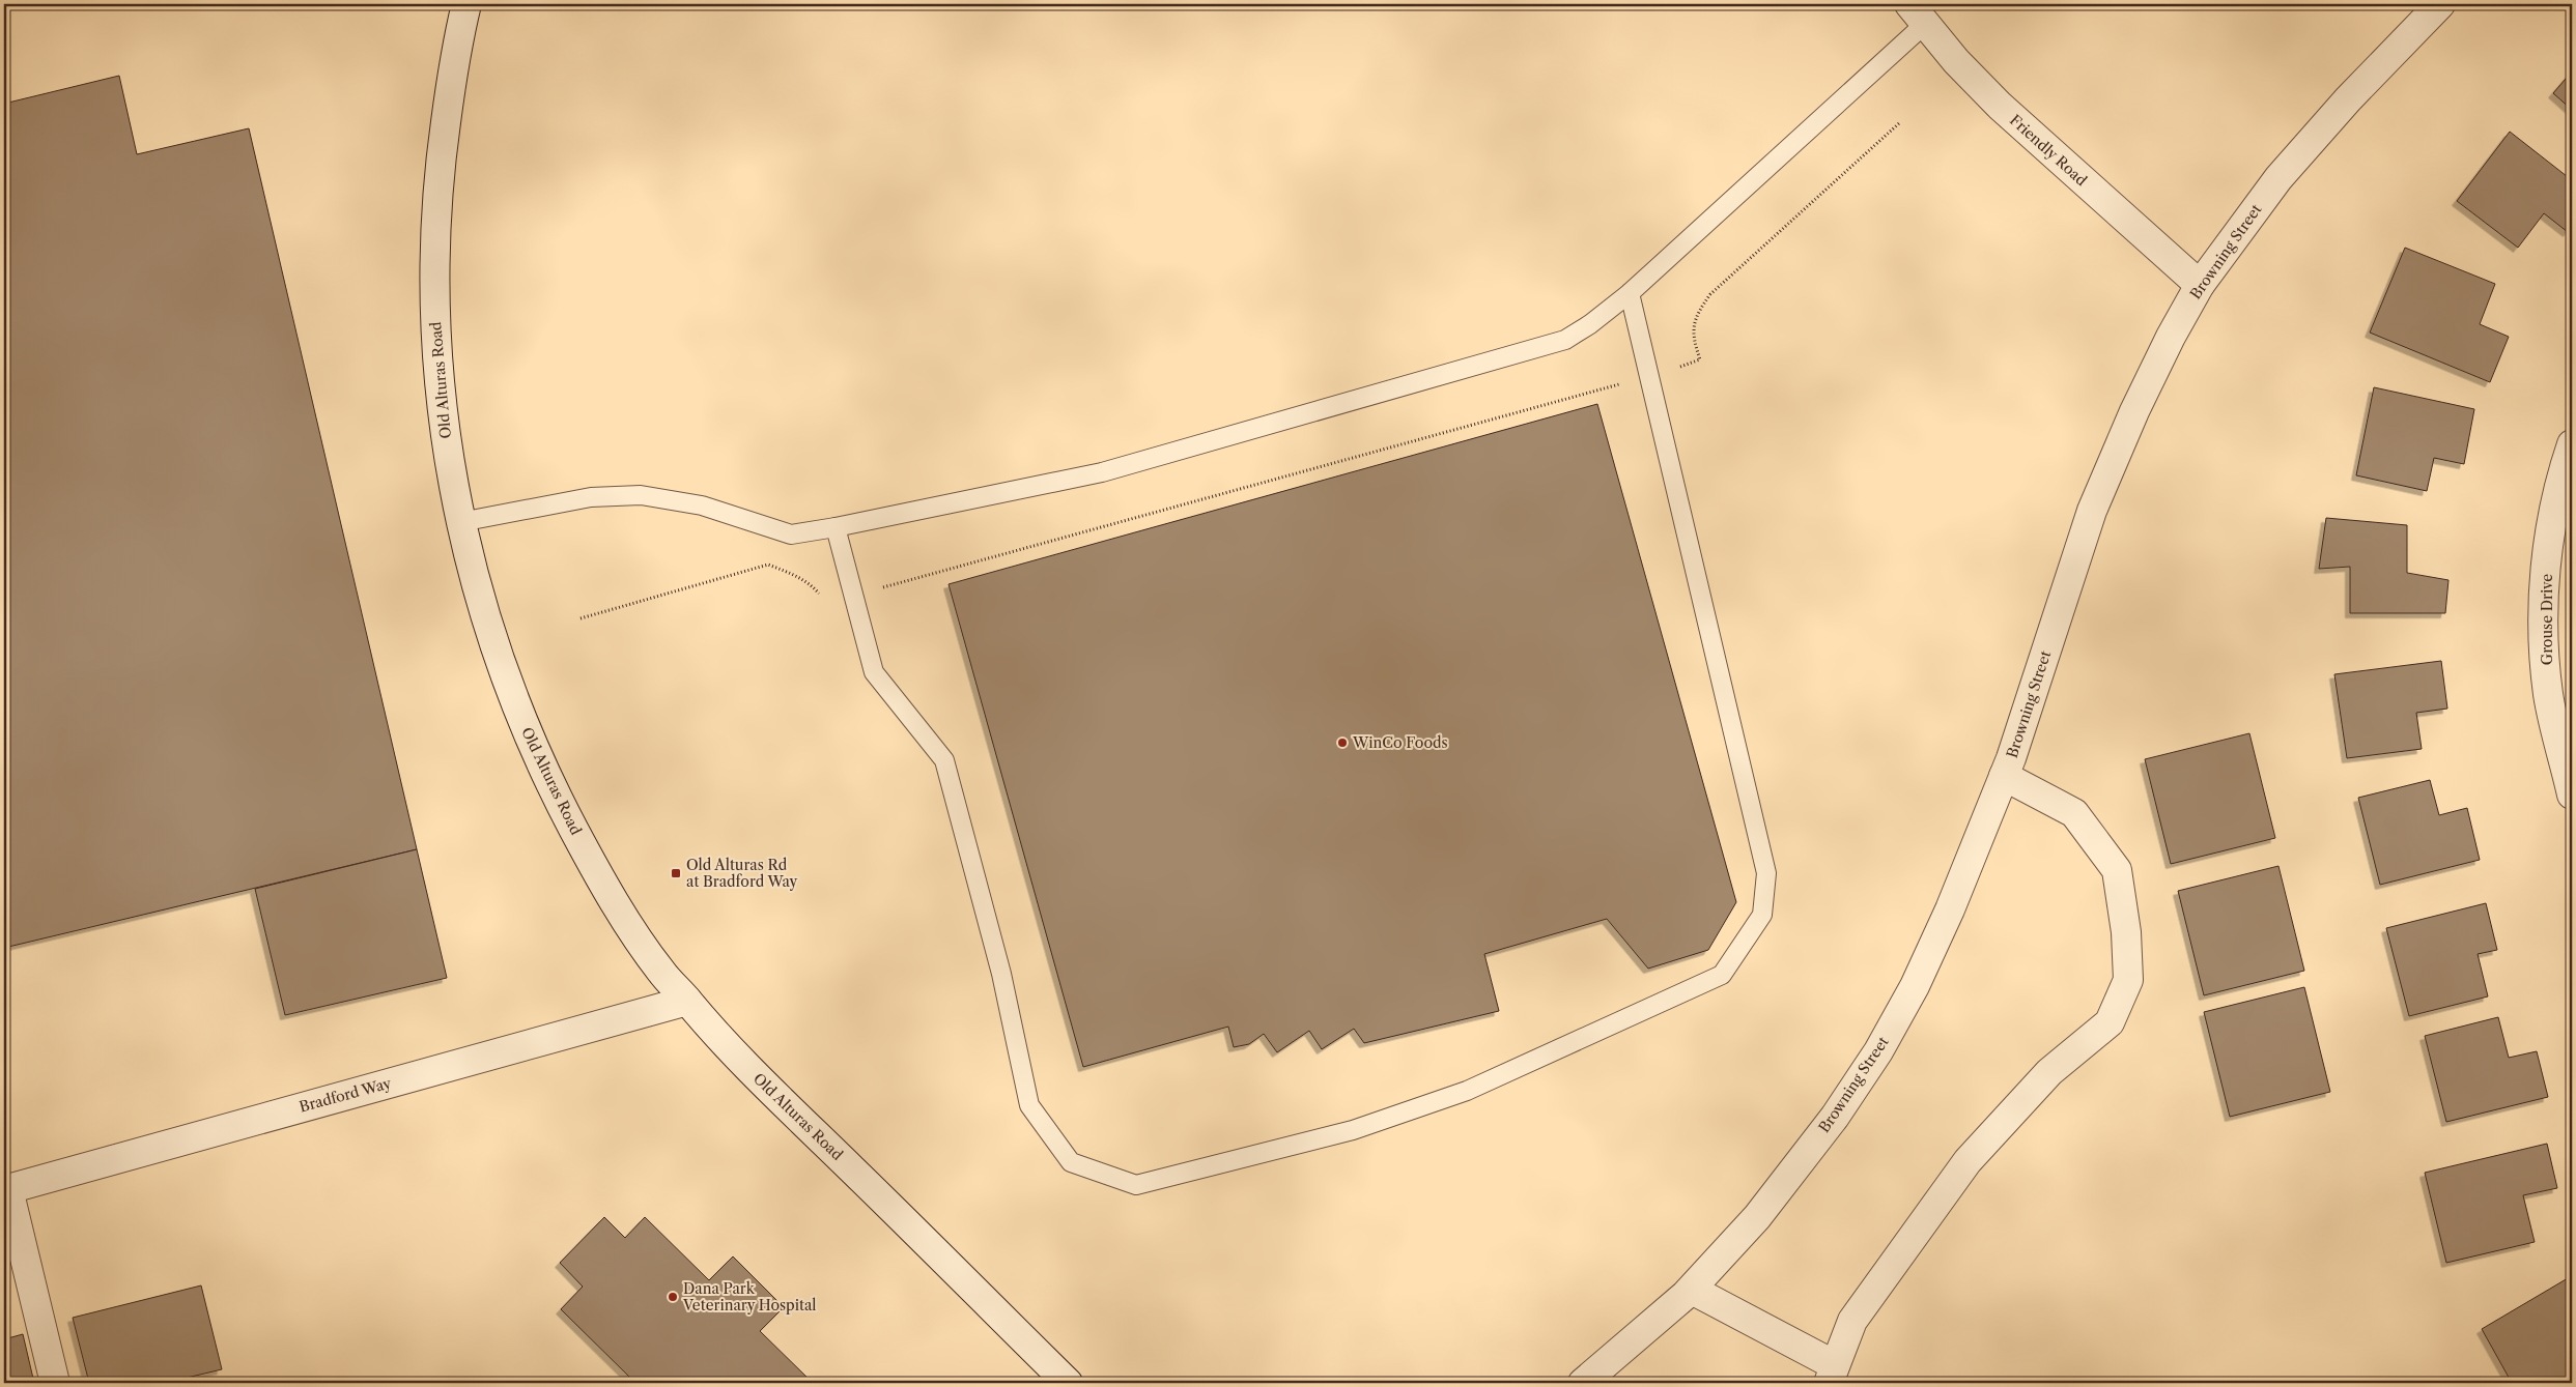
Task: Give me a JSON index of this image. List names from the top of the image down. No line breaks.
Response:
{"streets":{"street":["Friendly Road","Browning Street","Old Alturas Road","Grouse Drive","Bradford Way"]},"crossings":[["Friendly Road","Browning Street"],["Old Alturas Road","Bradford Way"]],"places":{"other":["WinCo Foods","Dana Park Veterinary Hospital"],"transit":["Old Alturas Rd at Bradford Way"]}}
